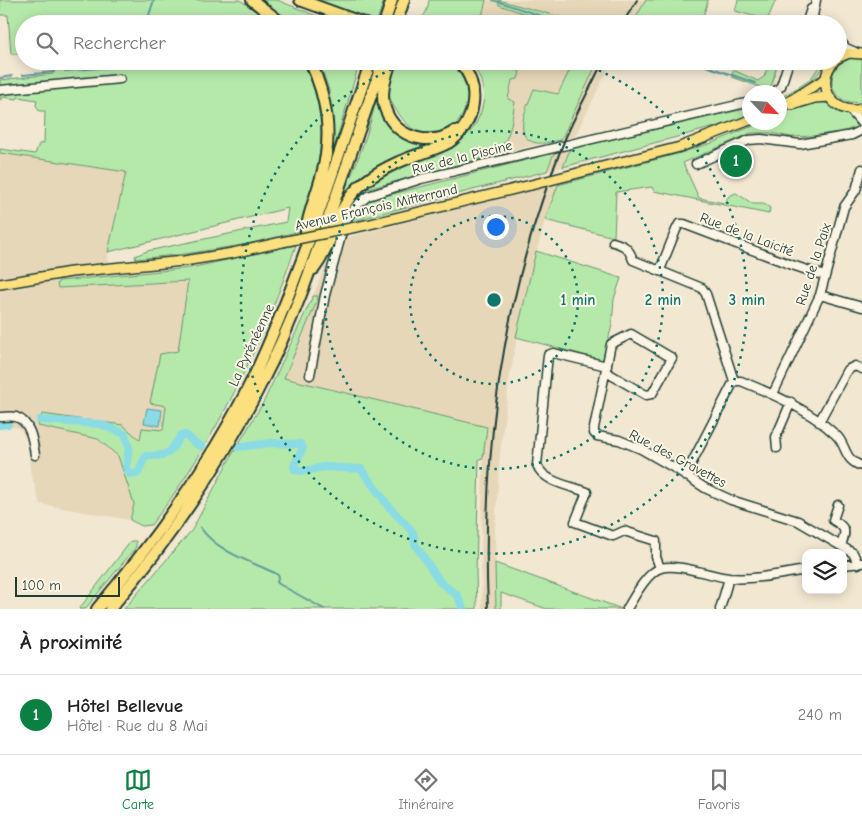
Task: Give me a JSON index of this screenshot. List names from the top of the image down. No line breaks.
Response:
{"streets":{"highway":["La Pyrénéenne"],"main road":["Avenue François Mitterrand"],"street":["Rue de la Piscine","Rue de la Laicité","Rue de la Paix","Rue des Gravettes"]},"crossings":[["Rue de la Laicité","Rue de la Paix"]],"scale_bar":"100 m","north":"bottom right","page":{"search":"Rechercher","pins":"1","scale":"100 m","heading":"À proximité","list":[{"mark":"1","name":"Hôtel Bellevue","note":"Hôtel · Rue du 8 Mai","value":"240 m"}],"nav":["Carte","Itinéraire","Favoris"]},"rings":["1 min","2 min","3 min"]}
